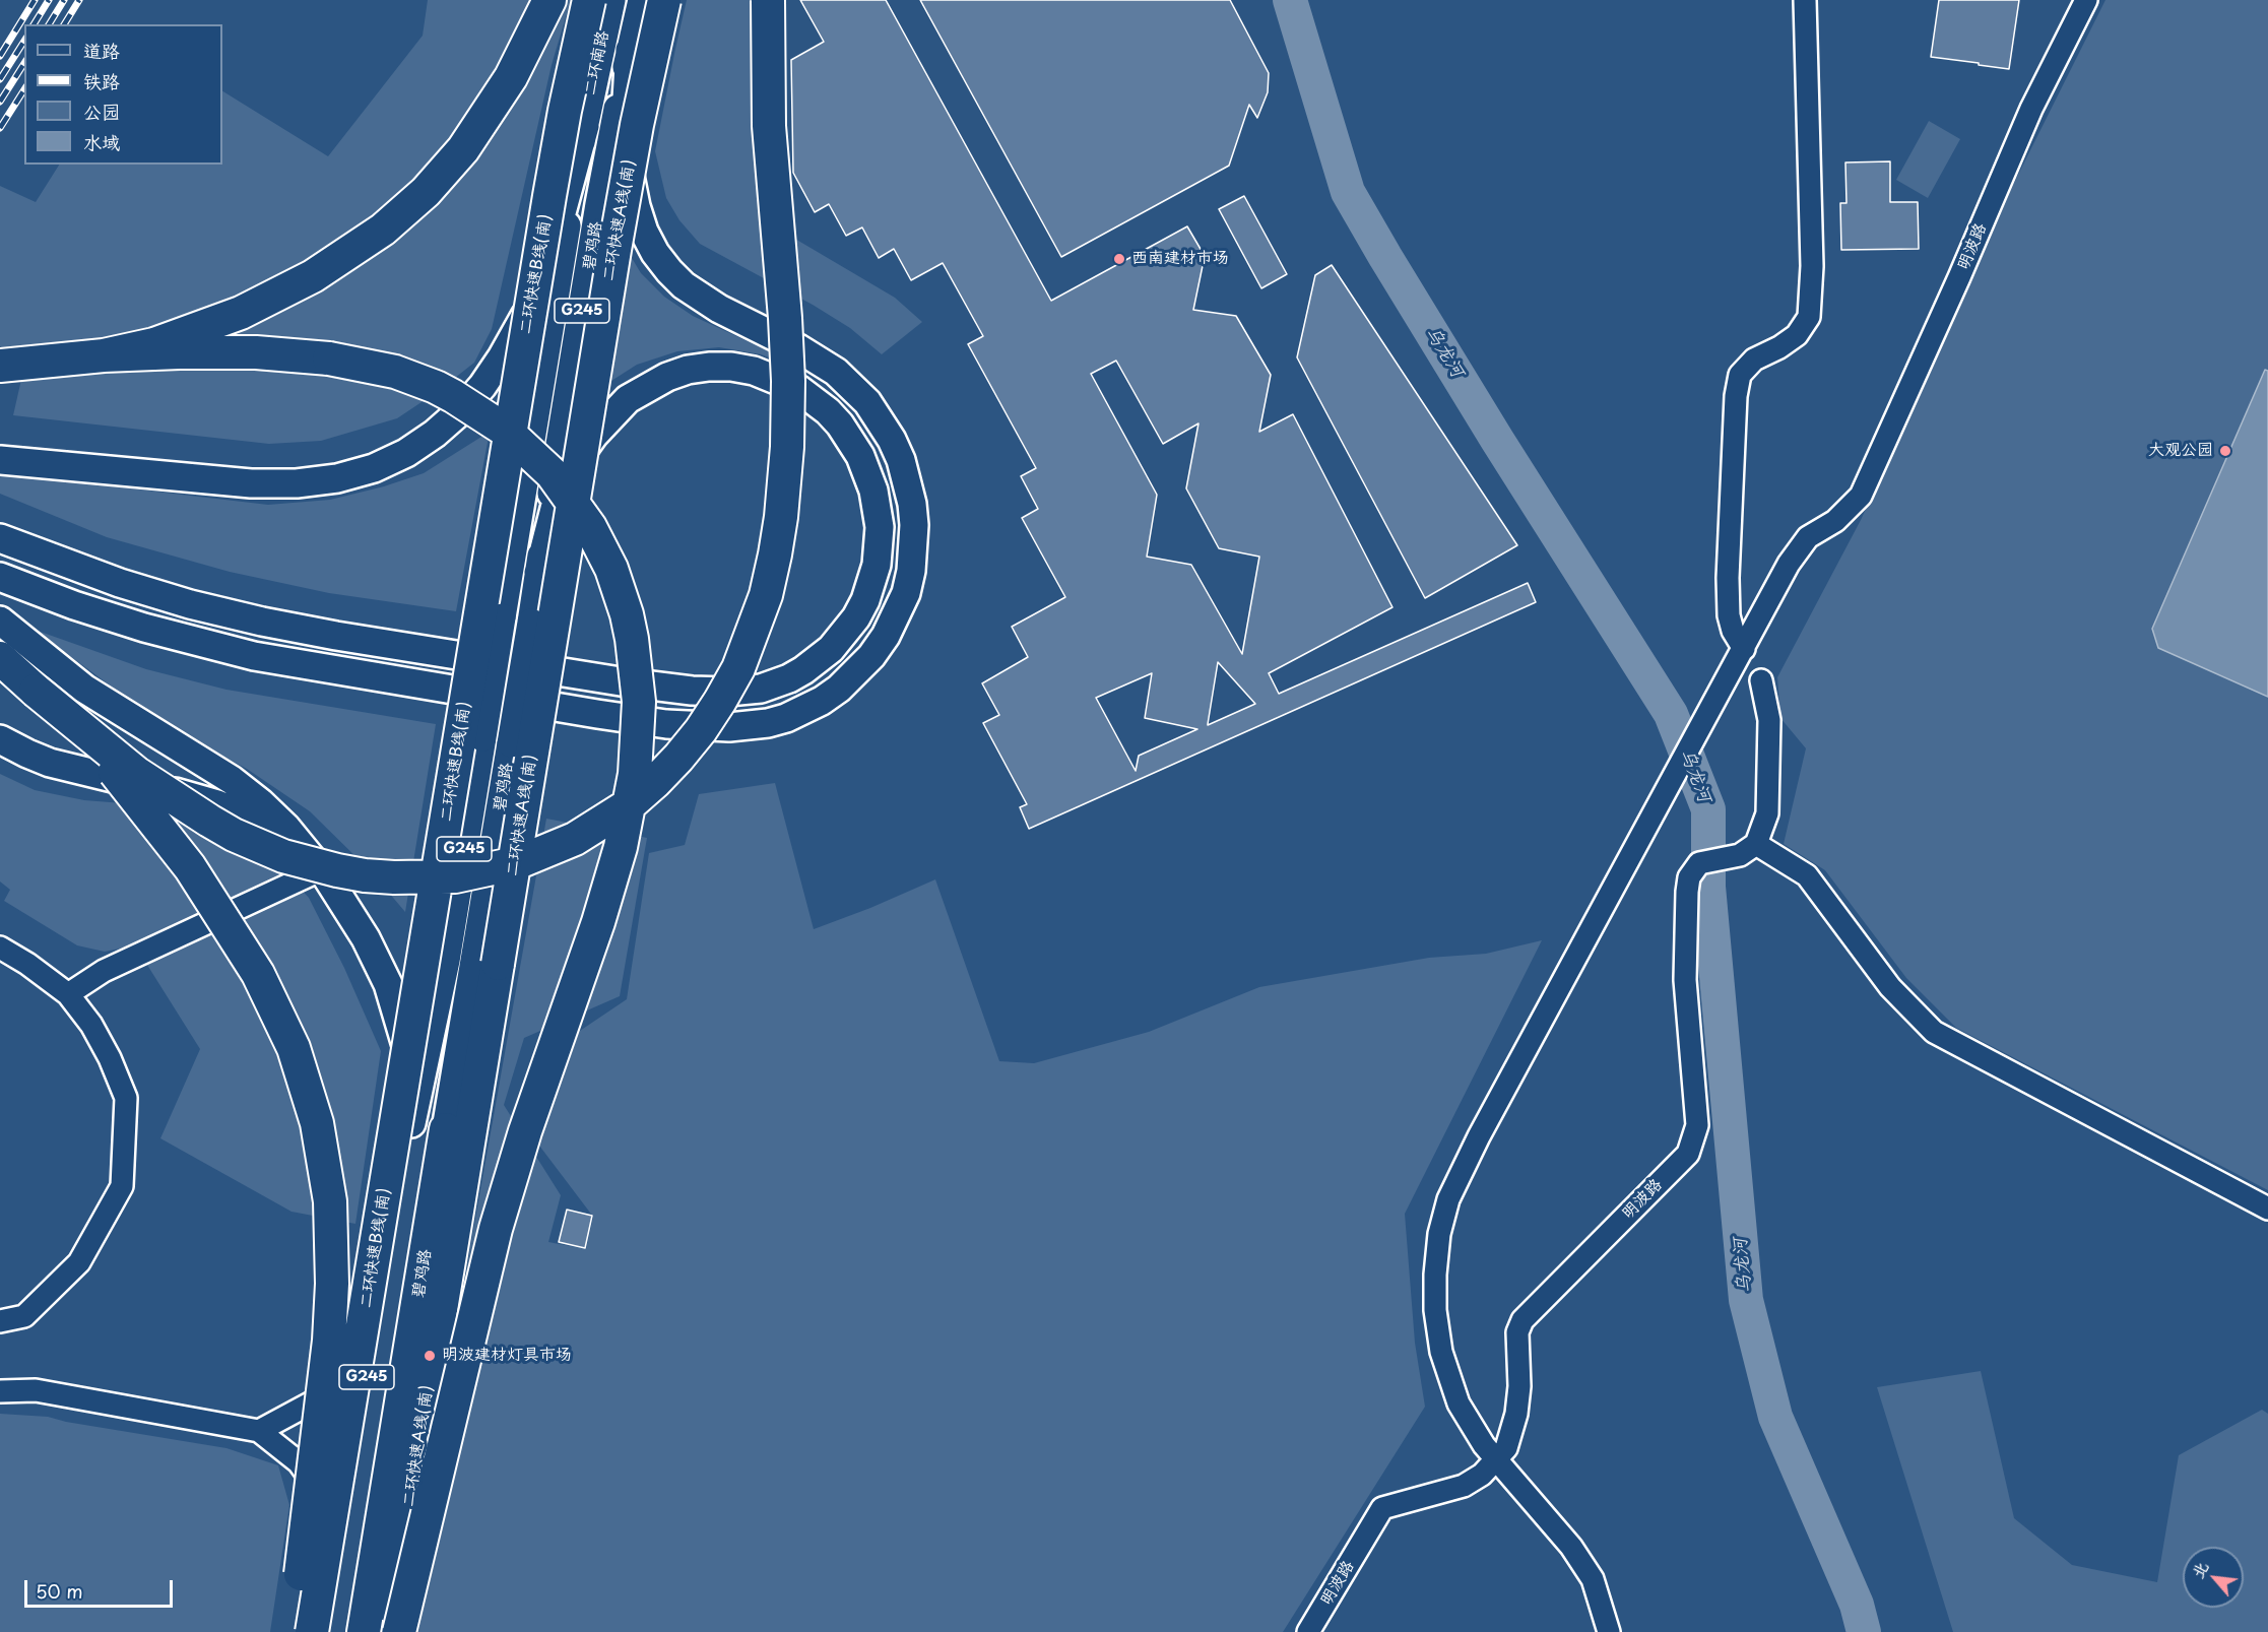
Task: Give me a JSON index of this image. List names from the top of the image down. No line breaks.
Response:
{"streets":{"highway":["二环快速A线(南)","碧鸡路","二环快速B线(南)","G245"],"main road":["二环南路"],"street":["明波路"]},"crossings":[["二环南路","碧鸡路"]],"water":["乌龙河"],"places":["西南建材市场","大观公园","明波建材灯具市场"],"legend":["道路","铁路","公园","水域"],"scale_bar":"50 m","north":"top left"}
